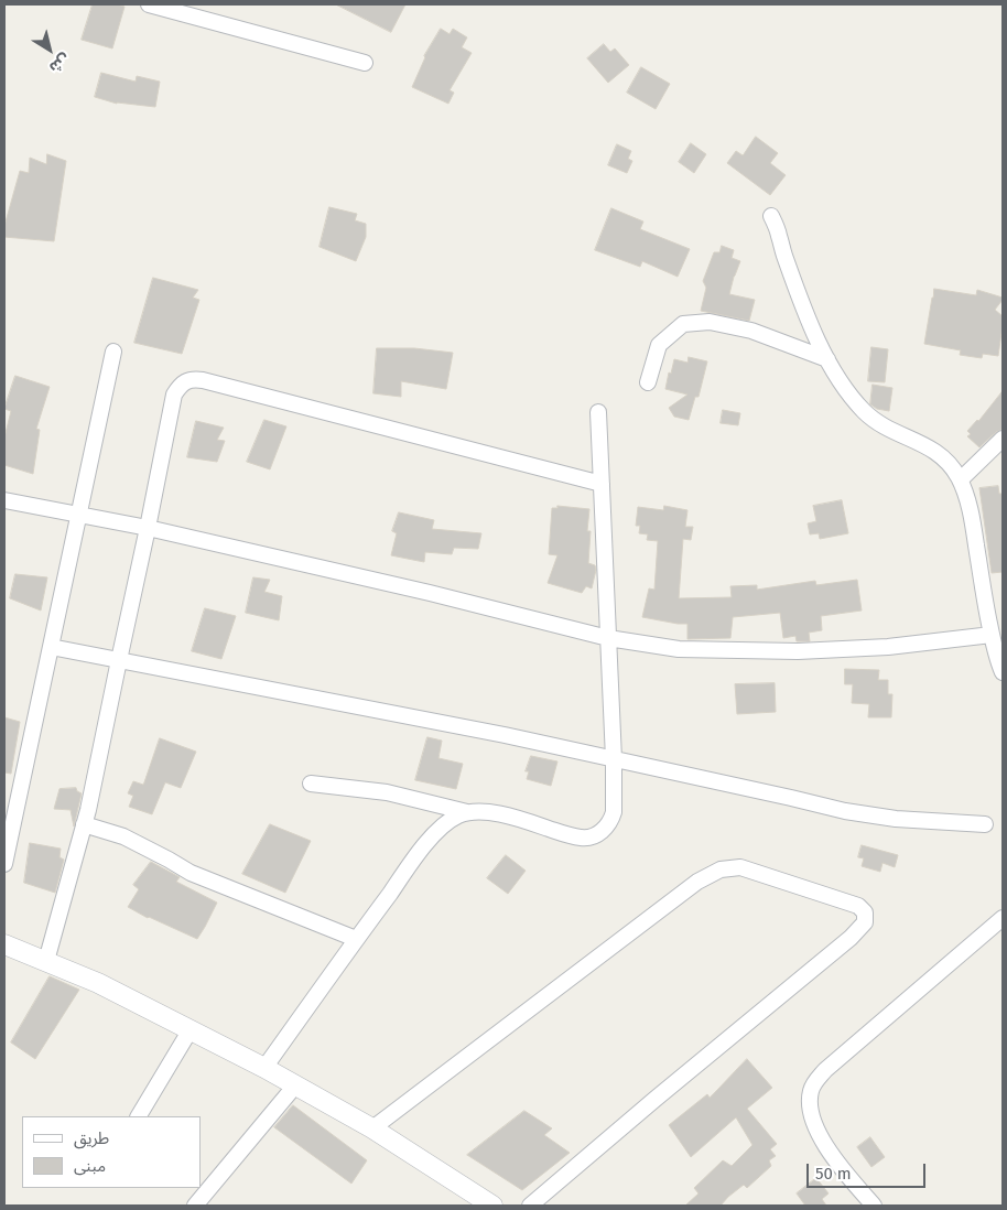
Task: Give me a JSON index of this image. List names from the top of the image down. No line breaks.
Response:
{"legend":["طريق","مبنى"],"scale_bar":"50 m","north":"bottom right"}
